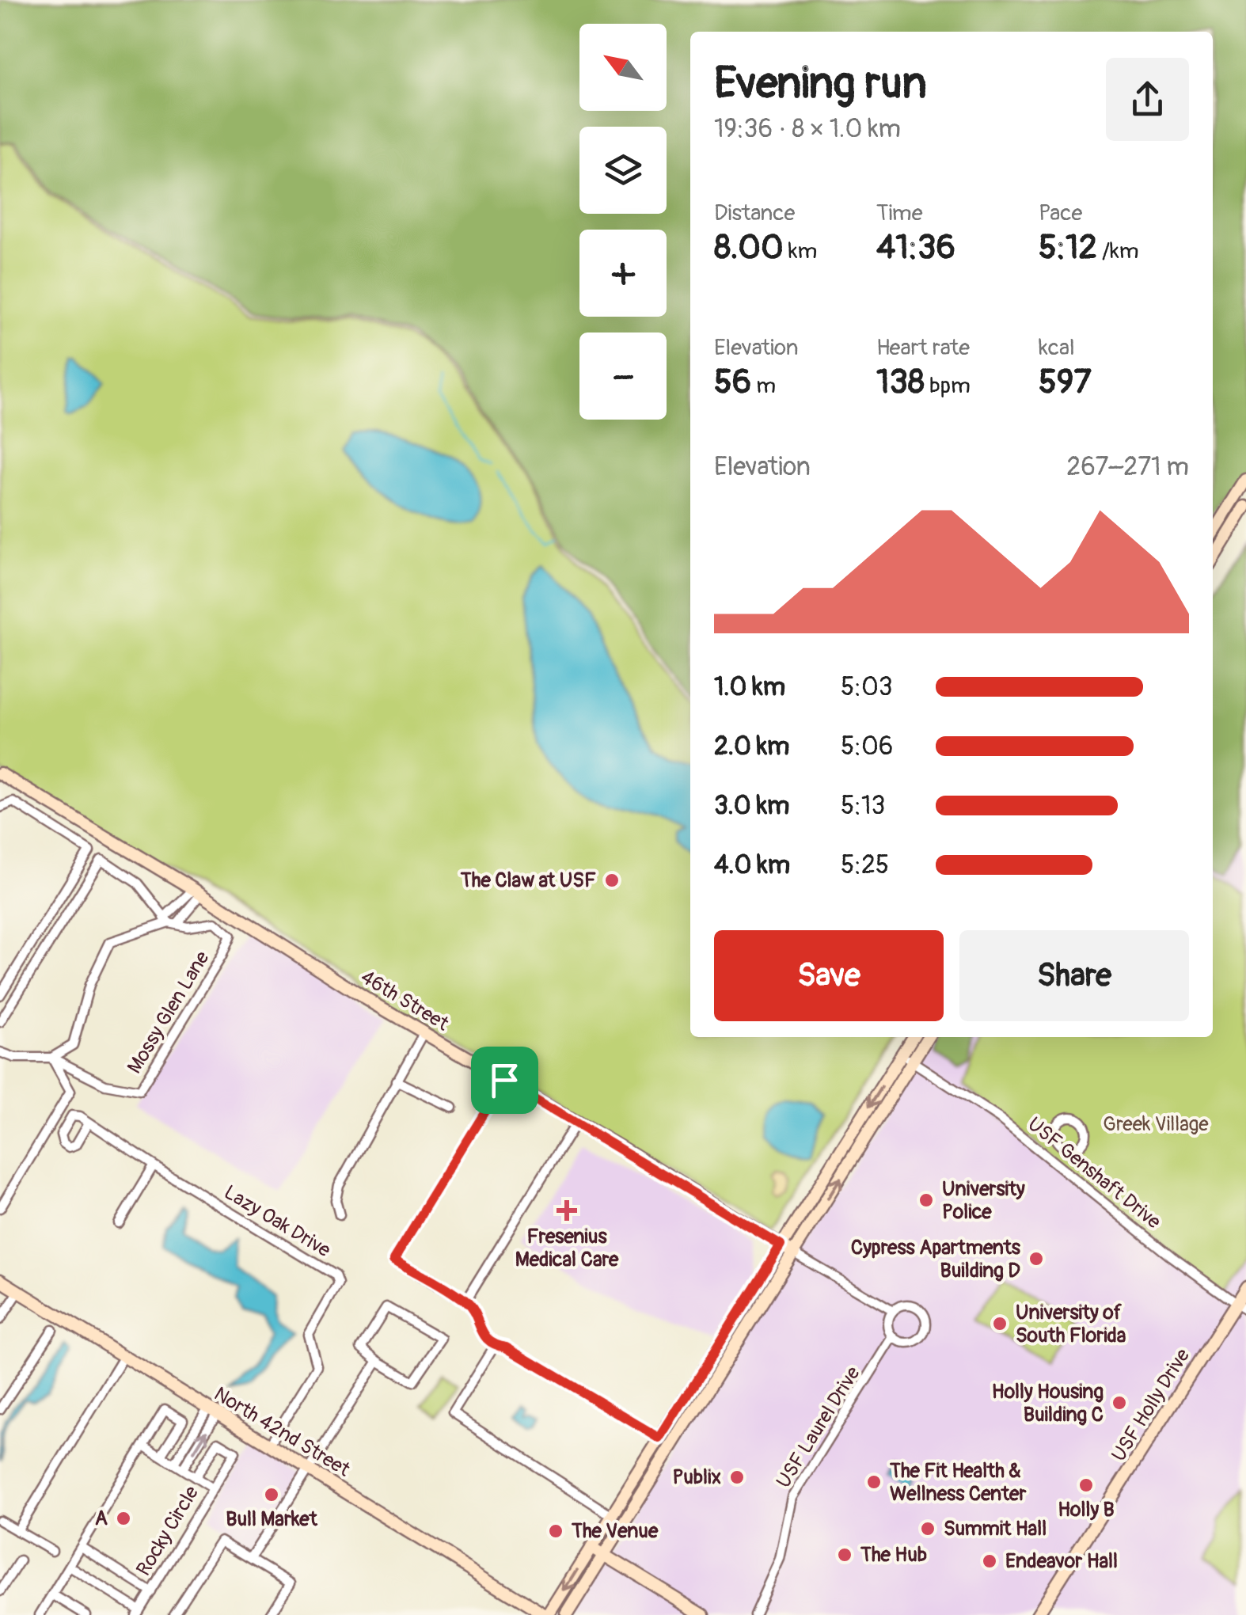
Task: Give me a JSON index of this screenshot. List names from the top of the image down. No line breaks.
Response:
{"streets":{"street":["46th Street","Mossy Glen Lane","USF Genshaft Drive","Lazy Oak Drive","USF Holly Drive","USF Laurel Drive","North 42nd Street","Rocky Circle"]},"crossings":[["USF Genshaft Drive","USF Holly Drive"],["Lazy Oak Drive","North 42nd Street"],["North 42nd Street","Rocky Circle"]],"parks":["Greek Village"],"places":{"other":["The Claw at USF","University Police","Cypress Apartments Building D","University of South Florida","Holly Housing Building C","Publix","The Fit Health & Wellness Center","Holly B","Bull Market","A","Summit Hall","The Venue","The Hub","Endeavor Hall"],"health":["Fresenius Medical Care"]},"north":"top left","page":{"map_buttons":["+","−"],"heading":["Evening run","19:36 · 8 × 1.0 km"],"stats":[["Distance","8.00 km"],["Time","41:36"],["Pace","5:12 /km"],["Elevation","56 m"],["Heart rate","138 bpm"],["kcal","597"]],"chart":["Elevation","267–271 m"],"list":[{"name":"1.0 km","note":"5:03"},{"name":"2.0 km","note":"5:06"},{"name":"3.0 km","note":"5:13"},{"name":"4.0 km","note":"5:25"}],"buttons":["Save","Share"]}}
